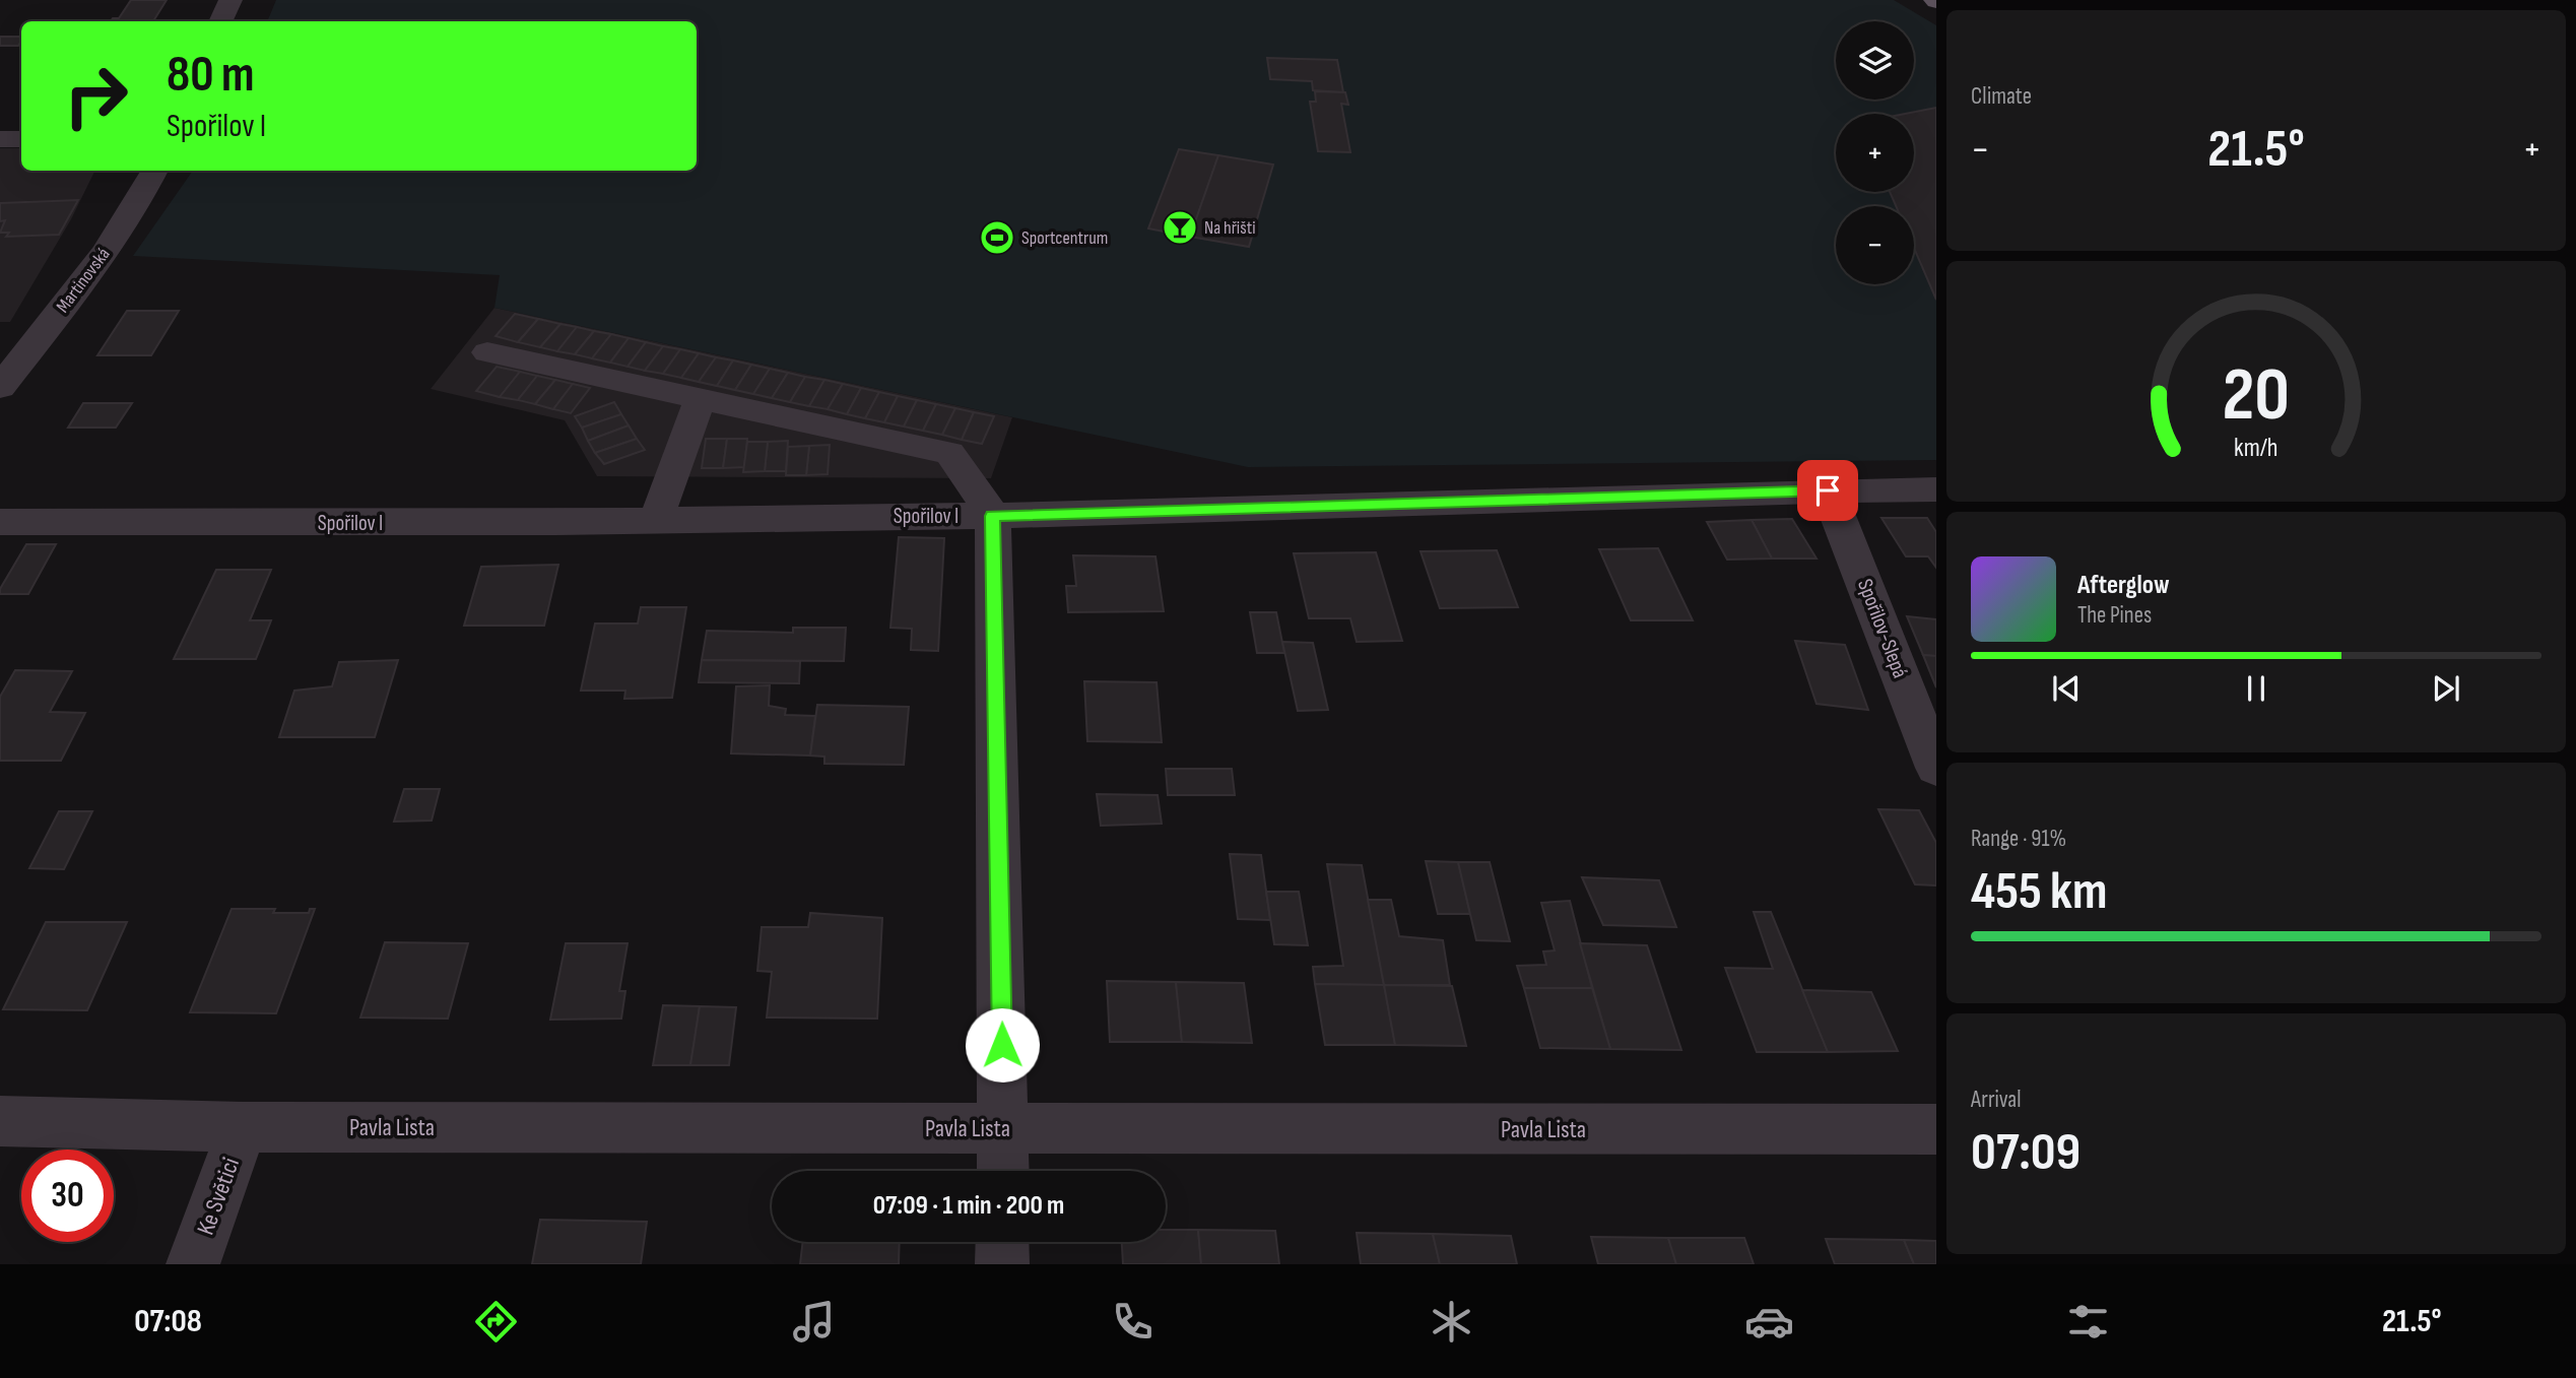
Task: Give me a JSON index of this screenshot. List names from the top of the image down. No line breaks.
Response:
{"streets":{"street":["Martinovská","Spořilov I","Spořilov-Slepá","Pavla Lista","Ke Světici"]},"crossings":[["Spořilov I","Spořilov-Slepá"],["Pavla Lista","Ke Světici"]],"places":{"bar":["Na hřišti"],"sports":["Sportcentrum"]},"page":{"tile":["Climate",["Range · 91%","455 km"],["Arrival","07:09"]],"map_buttons":["+","−"],"turn":["80 m","Spořilov I"],"heat":["−","21.5°","+"],"song":["Afterglow","The Pines"],"limit":"30","trip":"07:09 · 1 min · 200 m","tabs":["07:08","21.5°"],"gauge":["20","km/h"]}}
